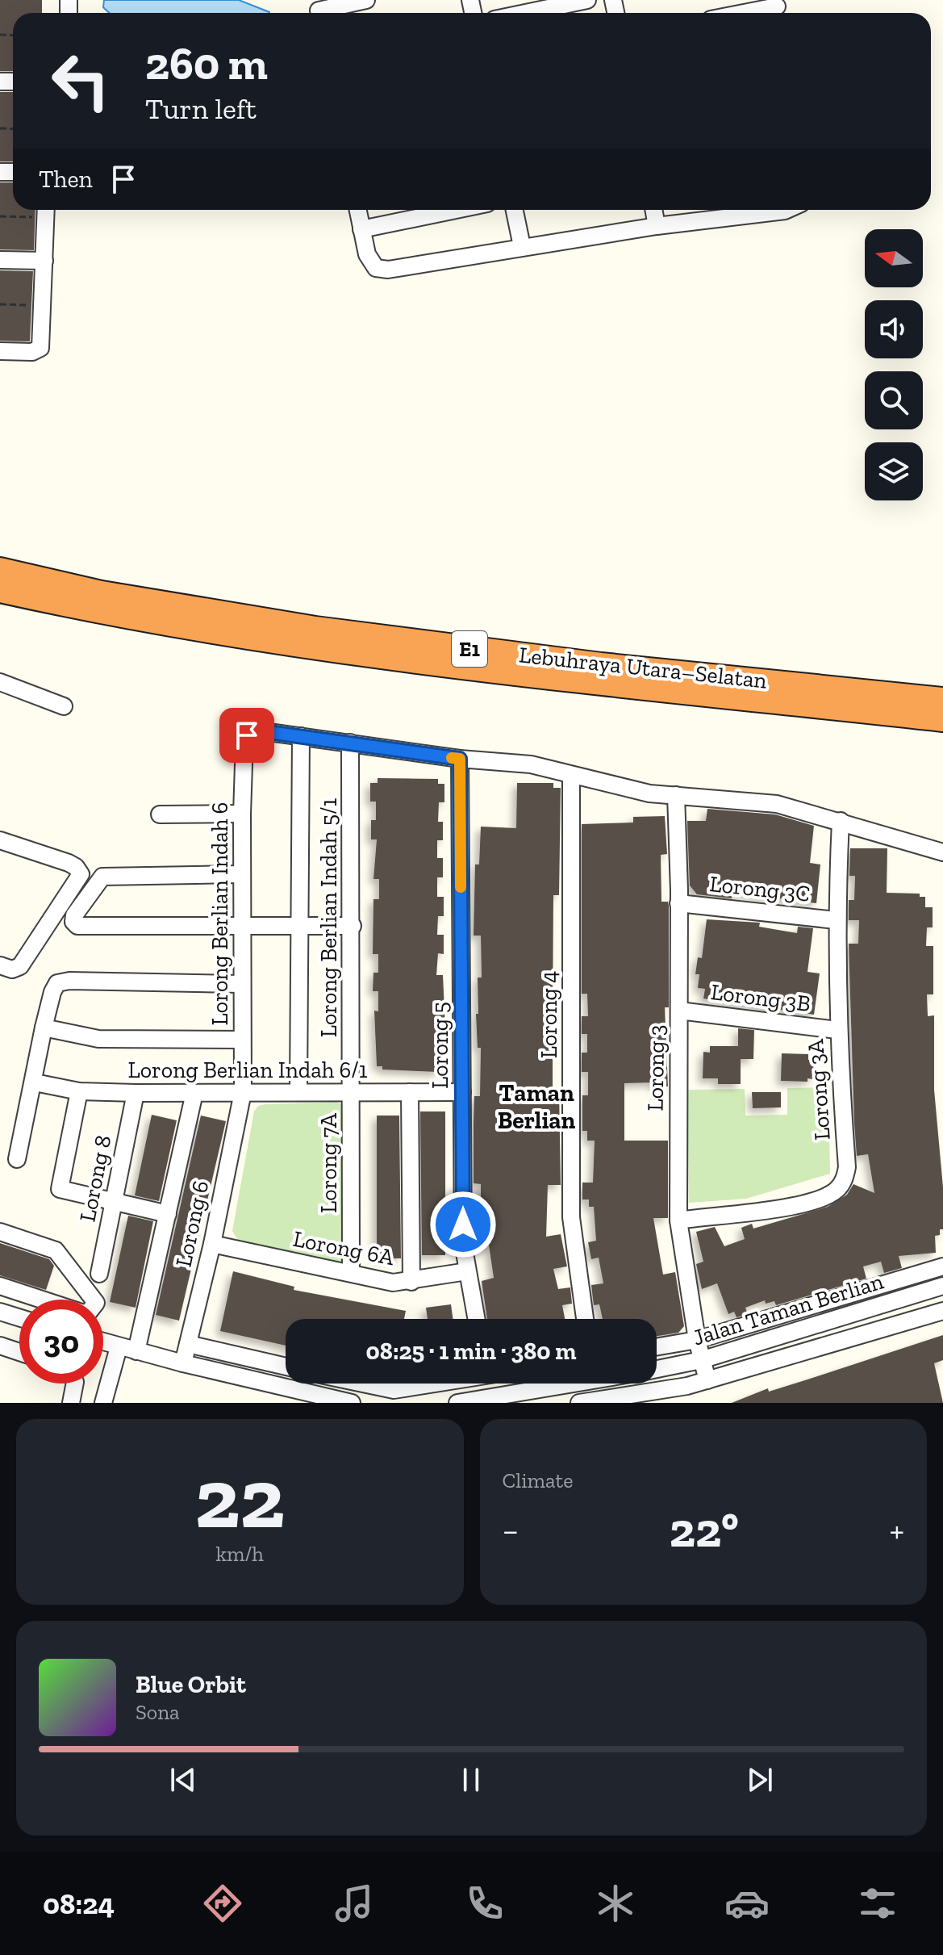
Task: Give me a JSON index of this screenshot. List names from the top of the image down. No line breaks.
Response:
{"streets":{"highway":["E1","Lebuhraya Utara–Selatan"],"street":["Lorong 3C","Lorong Berlian Indah 6","Lorong Berlian Indah 5/1","Lorong 3B","Lorong 4","Lorong 5","Lorong 3","Lorong Berlian Indah 6/1","Lorong 3A","Lorong 7A","Lorong 8","Lorong 6","Lorong 6A","Jalan Taman Berlian"]},"crossings":[["Lorong 3C","Lorong 3"],["Lorong 3C","Lorong 3A"],["Lorong Berlian Indah 6","Lorong Berlian Indah 6/1"],["Lorong Berlian Indah 6","Lorong 6"],["Lorong Berlian Indah 5/1","Lorong Berlian Indah 6/1"],["Lorong Berlian Indah 5/1","Lorong 7A"],["Lorong 3B","Lorong 3"],["Lorong 3B","Lorong 3A"],["Lorong 5","Lorong Berlian Indah 6/1"],["Lorong 5","Lorong 6A"],["Lorong 3","Lorong 3A"],["Lorong 3","Jalan Taman Berlian"],["Lorong Berlian Indah 6/1","Lorong 7A"],["Lorong Berlian Indah 6/1","Lorong 8"],["Lorong Berlian Indah 6/1","Lorong 6"],["Lorong 7A","Lorong 6A"],["Lorong 6","Lorong 6A"]],"districts":["Taman Berlian"],"north":"left","page":{"turn":["260 m","Turn left"],"then":"Then","limit":"30","trip":"08:25 · 1 min · 380 m","tile":[["22","km/h"],"Climate"],"heat":["−","22°","+"],"song":["Blue Orbit","Sona"],"tabs":"08:24"}}
